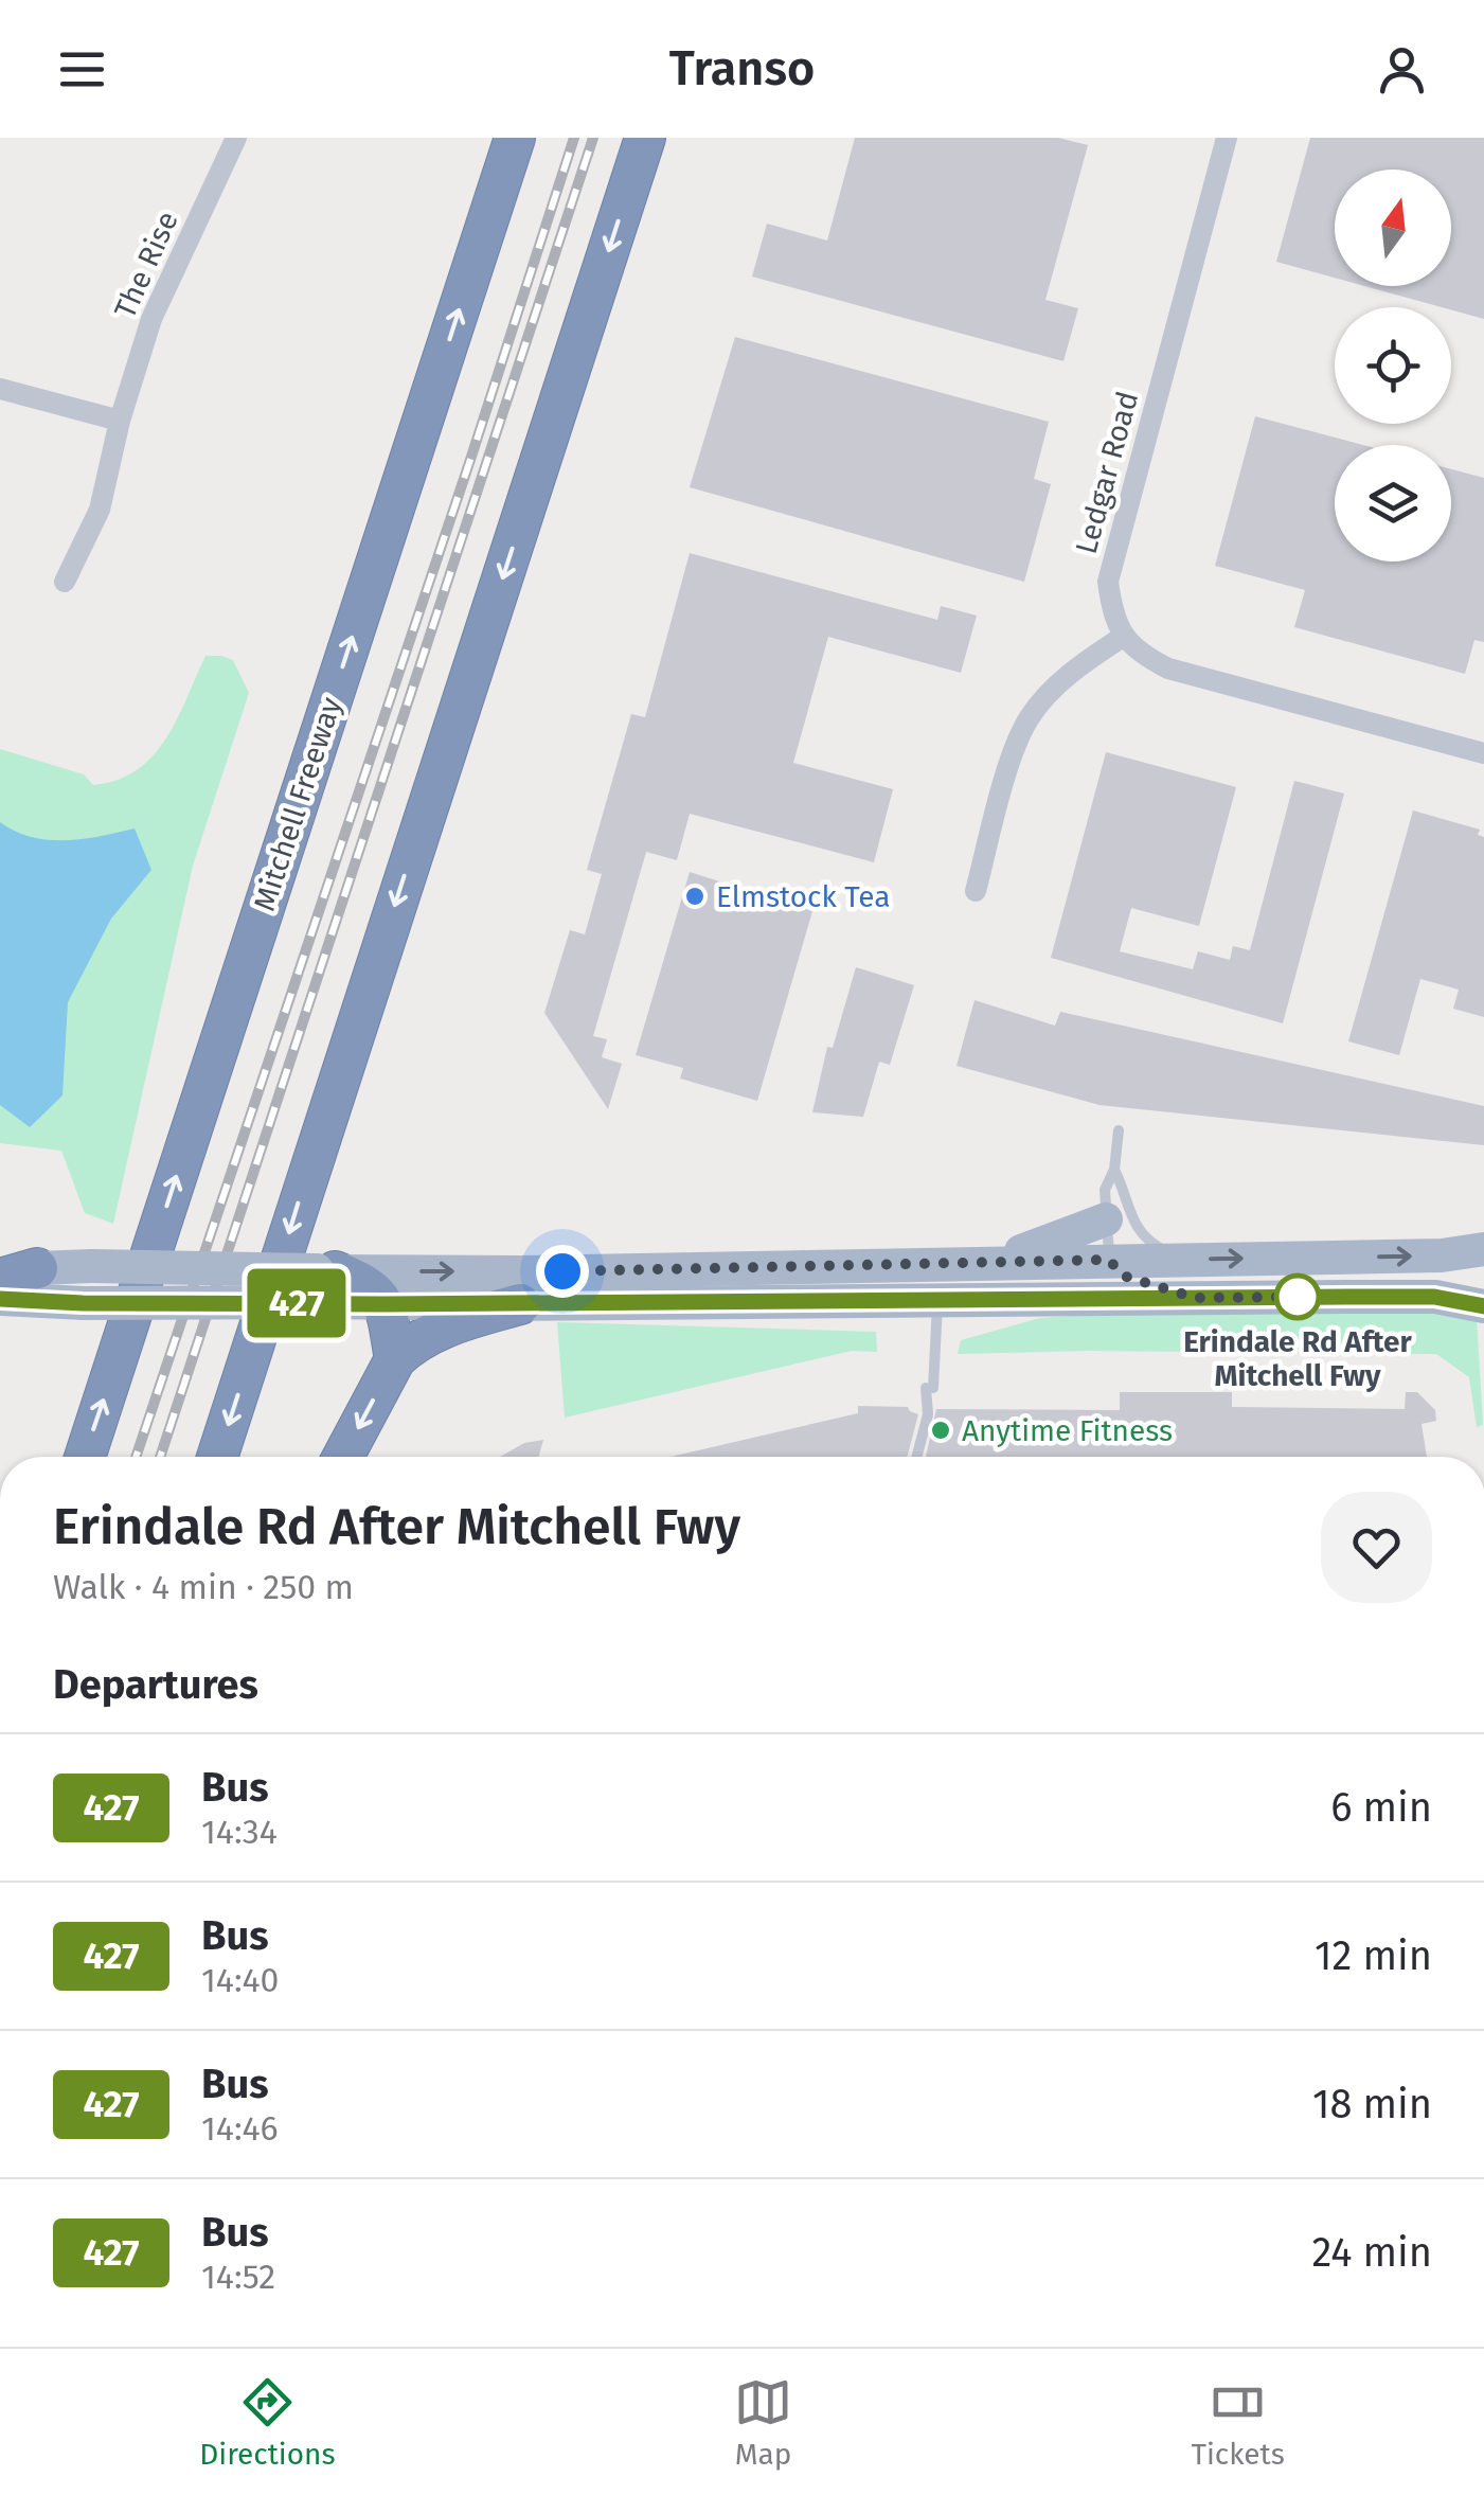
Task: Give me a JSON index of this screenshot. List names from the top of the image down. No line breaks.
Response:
{"streets":{"highway":["Mitchell Freeway"],"street":["The Rise","Ledgar Road"]},"places":["Elmstock Tea","Erindale Rd After Mitchell Fwy","Anytime Fitness"],"lines":["bus line 427"],"north":"top","page":{"header":"Transo","on_map":"427","heading":[["Erindale Rd After Mitchell Fwy","Walk · 4 min · 250 m"],"Departures"],"list":[{"mark":"427","name":"Bus","note":"14:34","value":"6 min"},{"mark":"427","name":"Bus","note":"14:40","value":"12 min"},{"mark":"427","name":"Bus","note":"14:46","value":"18 min"},{"mark":"427","name":"Bus","note":"14:52","value":"24 min"}],"tabs":["Directions","Map","Tickets"]}}
